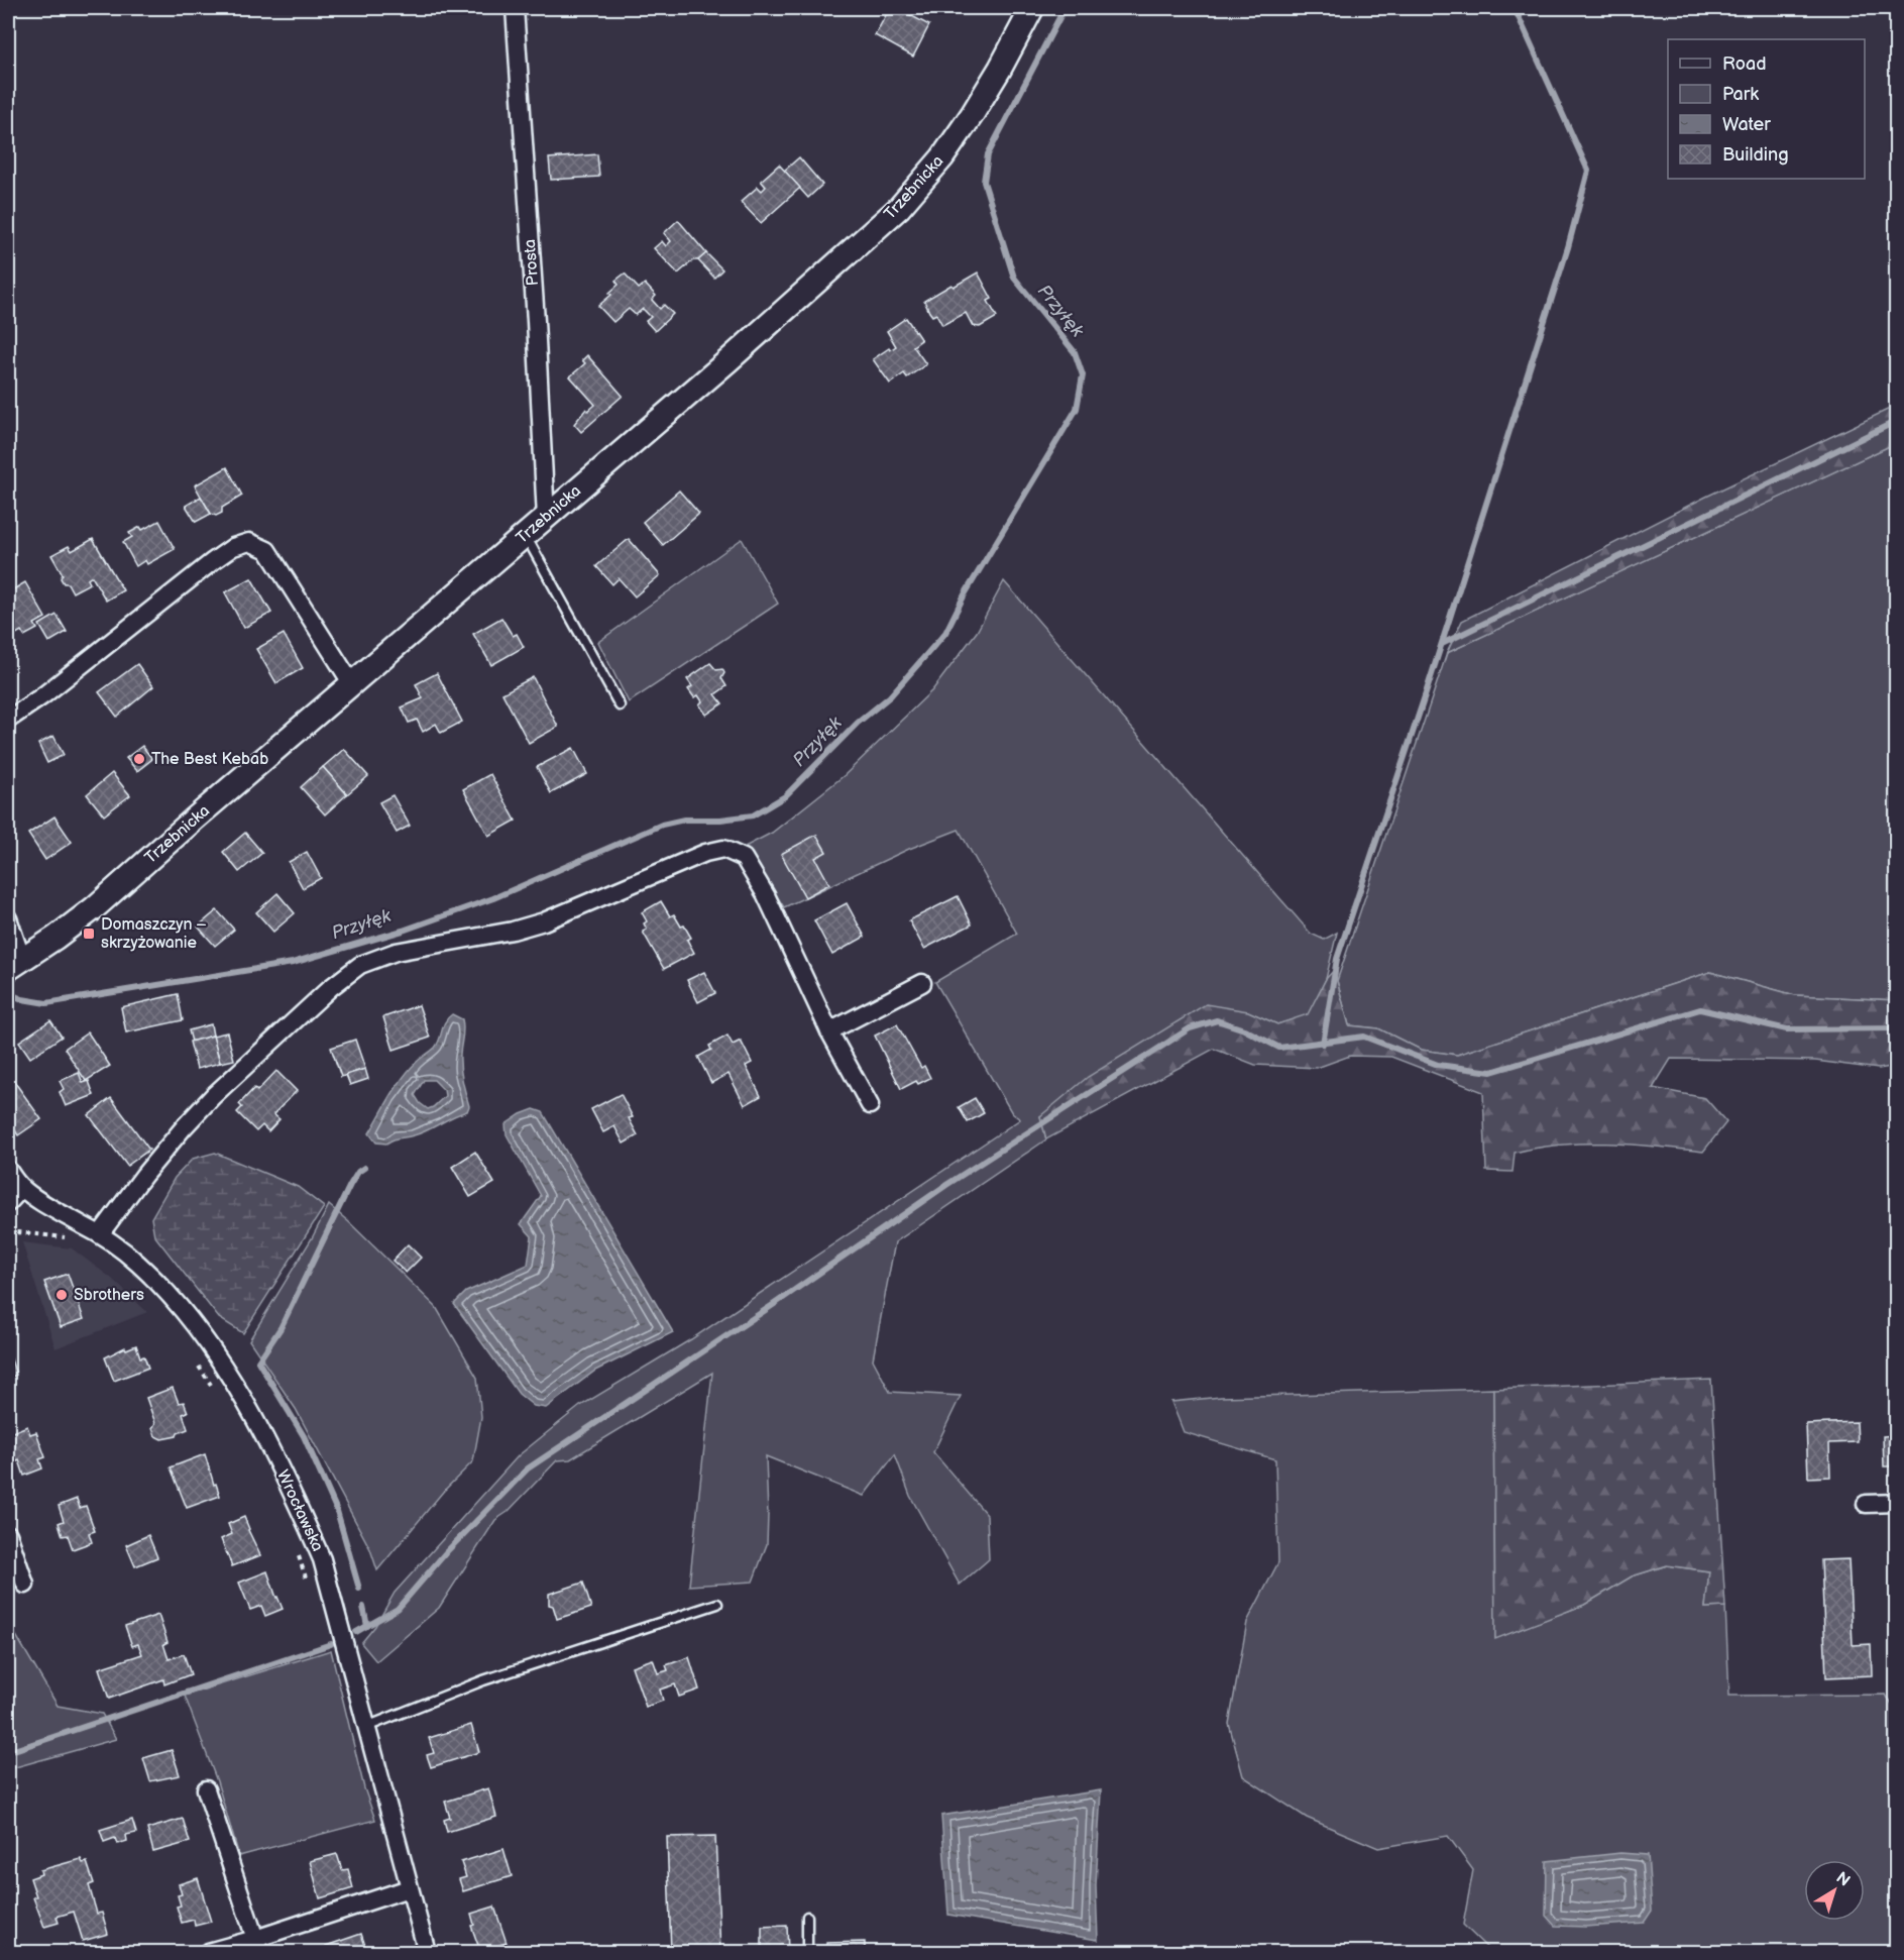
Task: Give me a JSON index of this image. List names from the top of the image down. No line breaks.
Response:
{"streets":{"street":["Trzebnicka","Prosta","Wrocławska"]},"crossings":[["Trzebnicka","Prosta"]],"water":["Przyłęk"],"places":{"other":["The Best Kebab","Sbrothers"],"transit":["Domaszczyn – skrzyżowanie"]},"legend":["Road","Park","Water","Building"],"north":"top right"}
